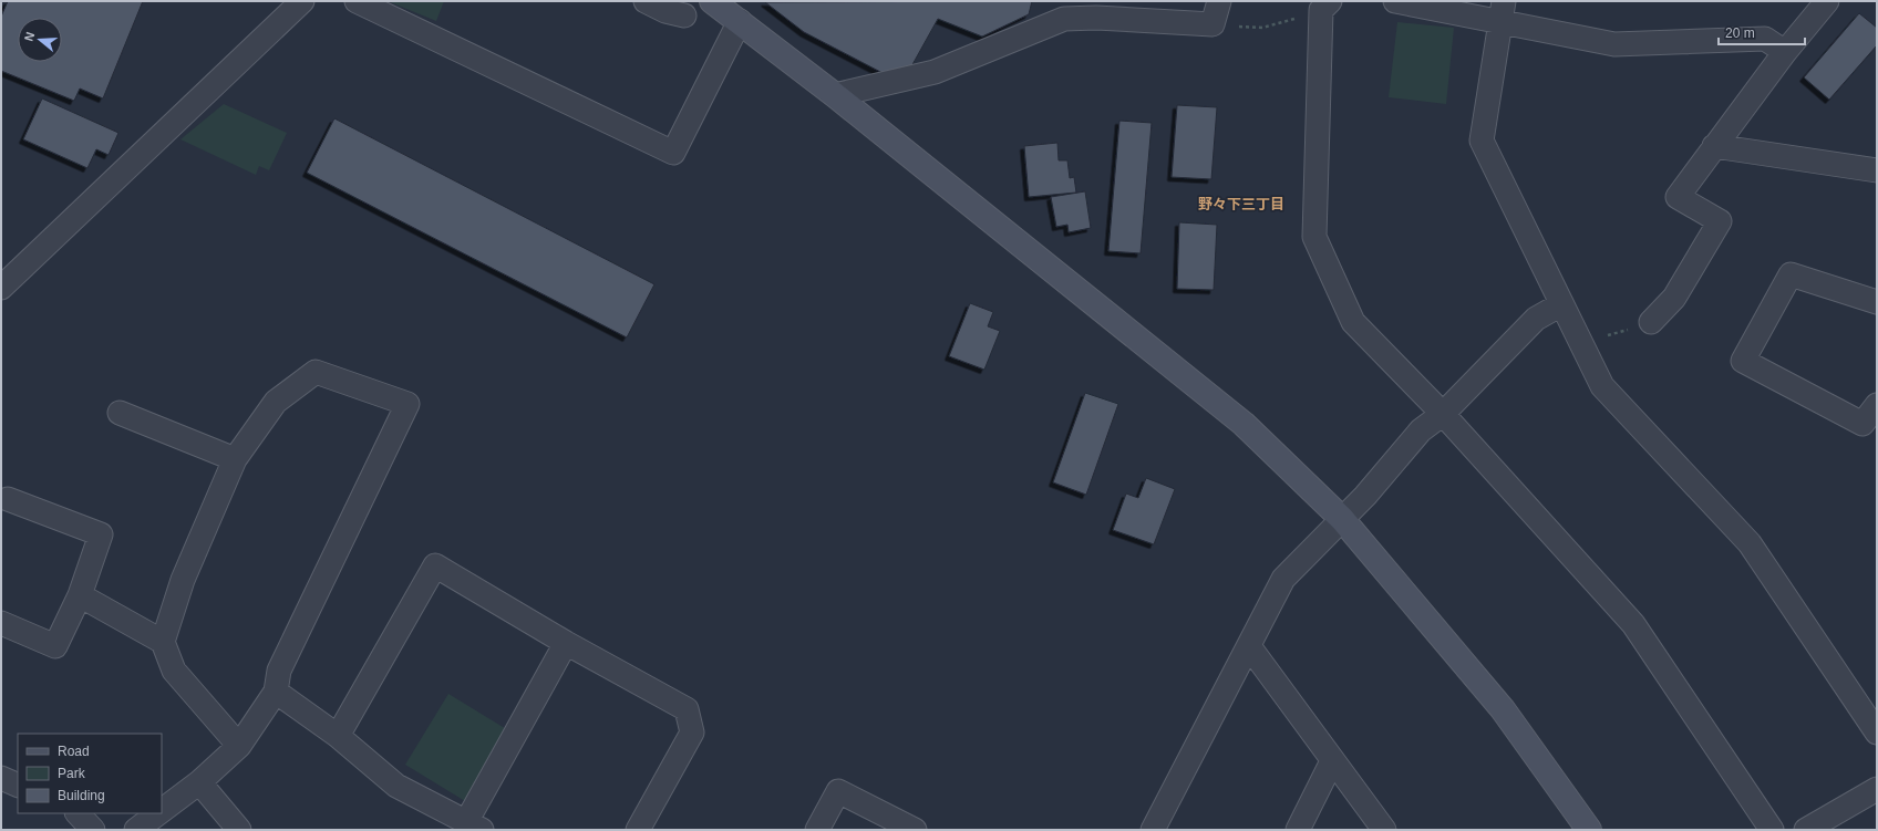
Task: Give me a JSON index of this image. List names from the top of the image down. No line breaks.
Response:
{"districts":["野々下三丁目"],"legend":["Road","Park","Building"],"scale_bar":"20 m","north":"left"}
